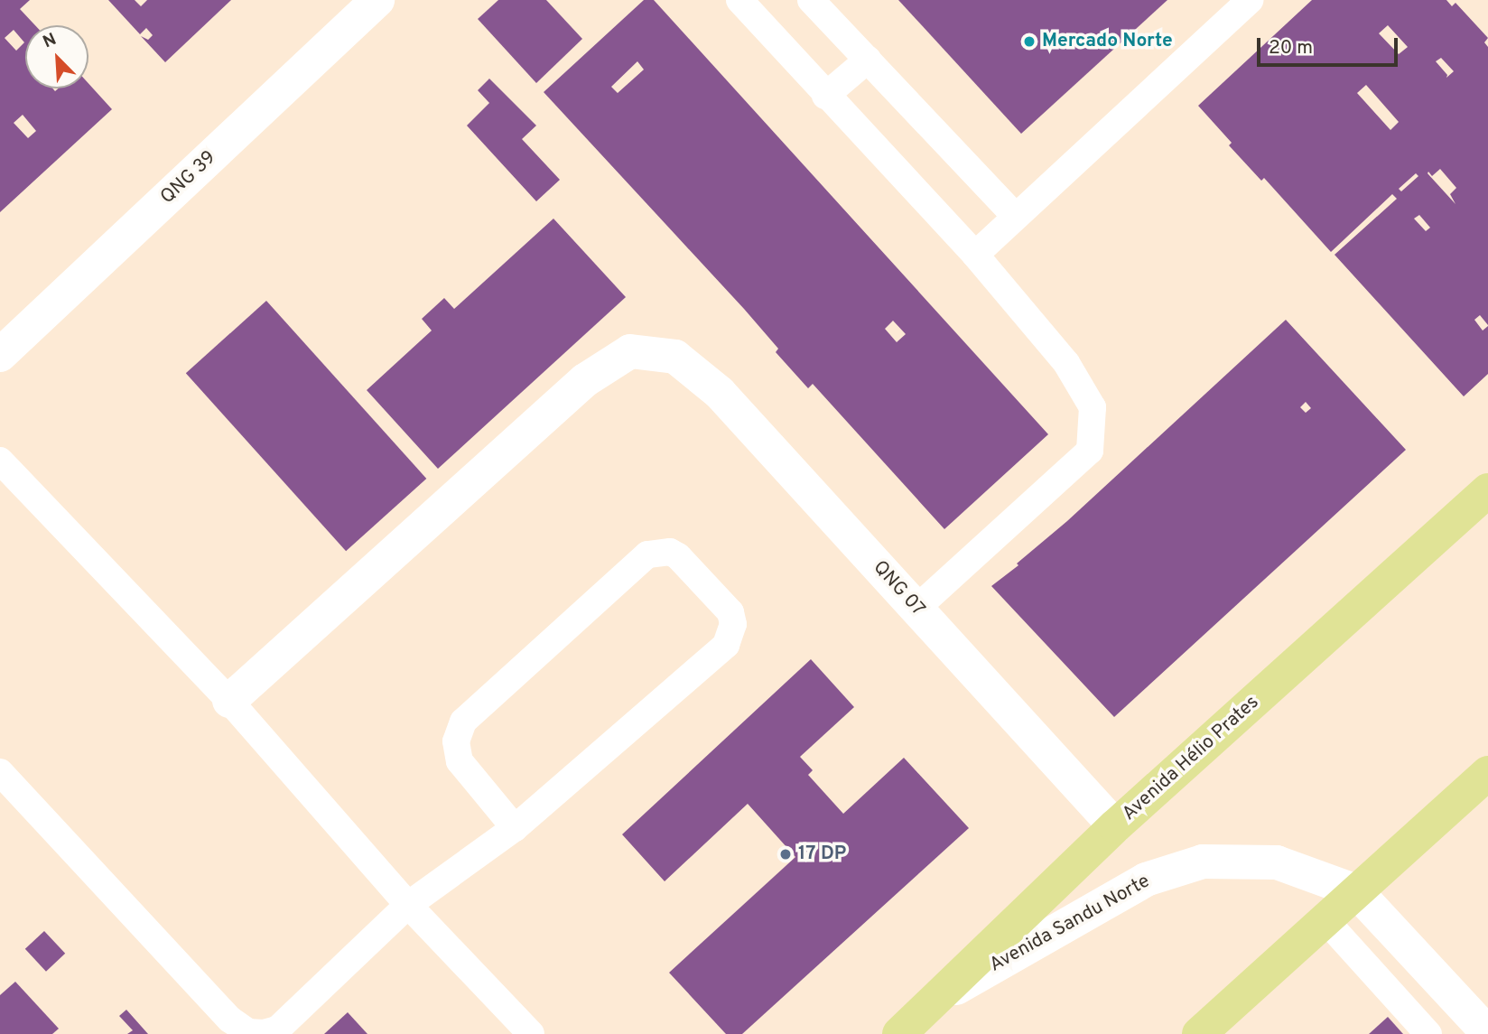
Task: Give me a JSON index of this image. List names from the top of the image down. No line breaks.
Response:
{"streets":{"main road":["Avenida Hélio Prates"],"street":["QNG 39","QNG 07","Avenida Sandu Norte"]},"crossings":[["QNG 07","Avenida Hélio Prates"],["Avenida Hélio Prates","Avenida Sandu Norte"]],"places":["Mercado Norte","17 DP"],"scale_bar":"20 m","north":"top left"}
